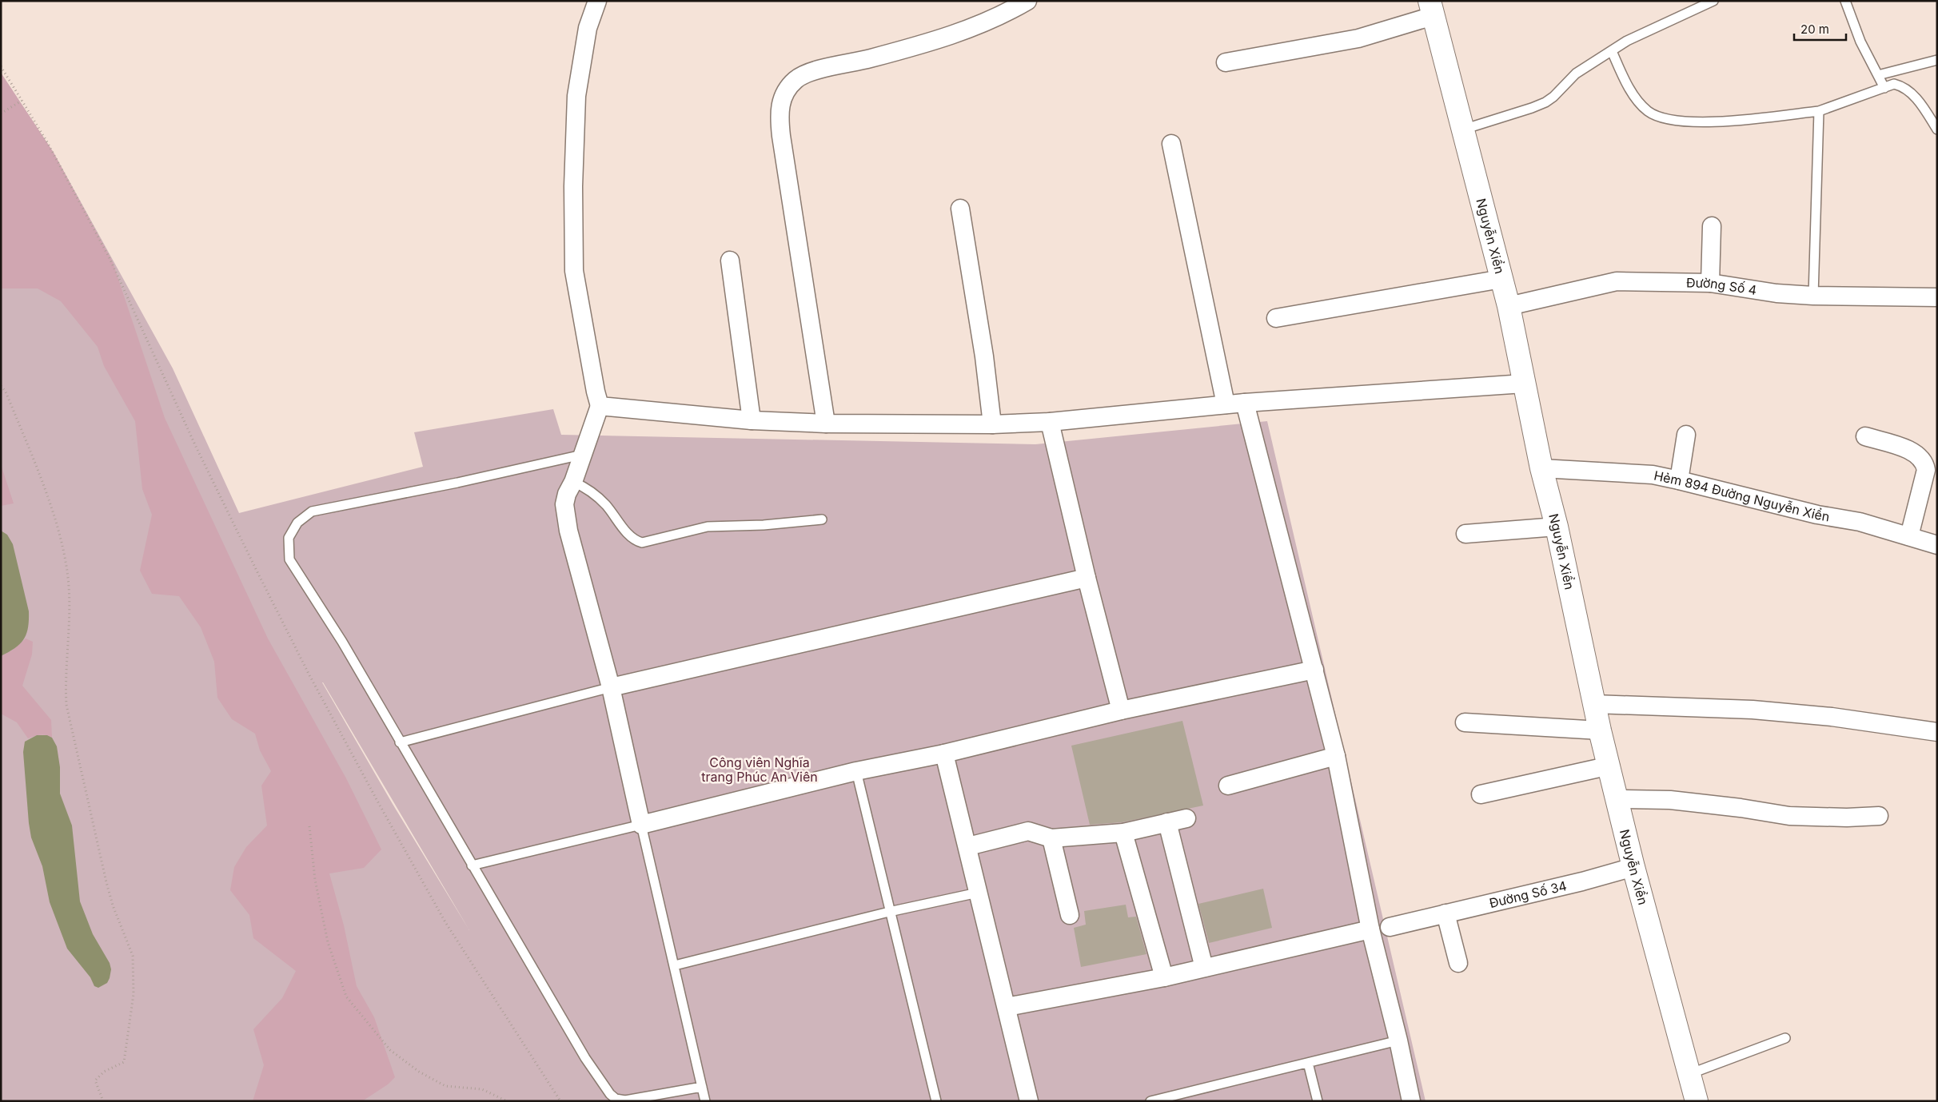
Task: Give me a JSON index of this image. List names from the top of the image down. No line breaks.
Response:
{"streets":{"main road":["Nguyễn Xiển"],"street":["Đường Số 4","Hẻm 894 Đường Nguyễn Xiển","Đường Số 34"]},"crossings":[["Nguyễn Xiển","Đường Số 4"],["Nguyễn Xiển","Hẻm 894 Đường Nguyễn Xiển"],["Nguyễn Xiển","Đường Số 34"]],"parks":["Công viên Nghĩa trang Phúc An Viên"],"scale_bar":"20 m"}
